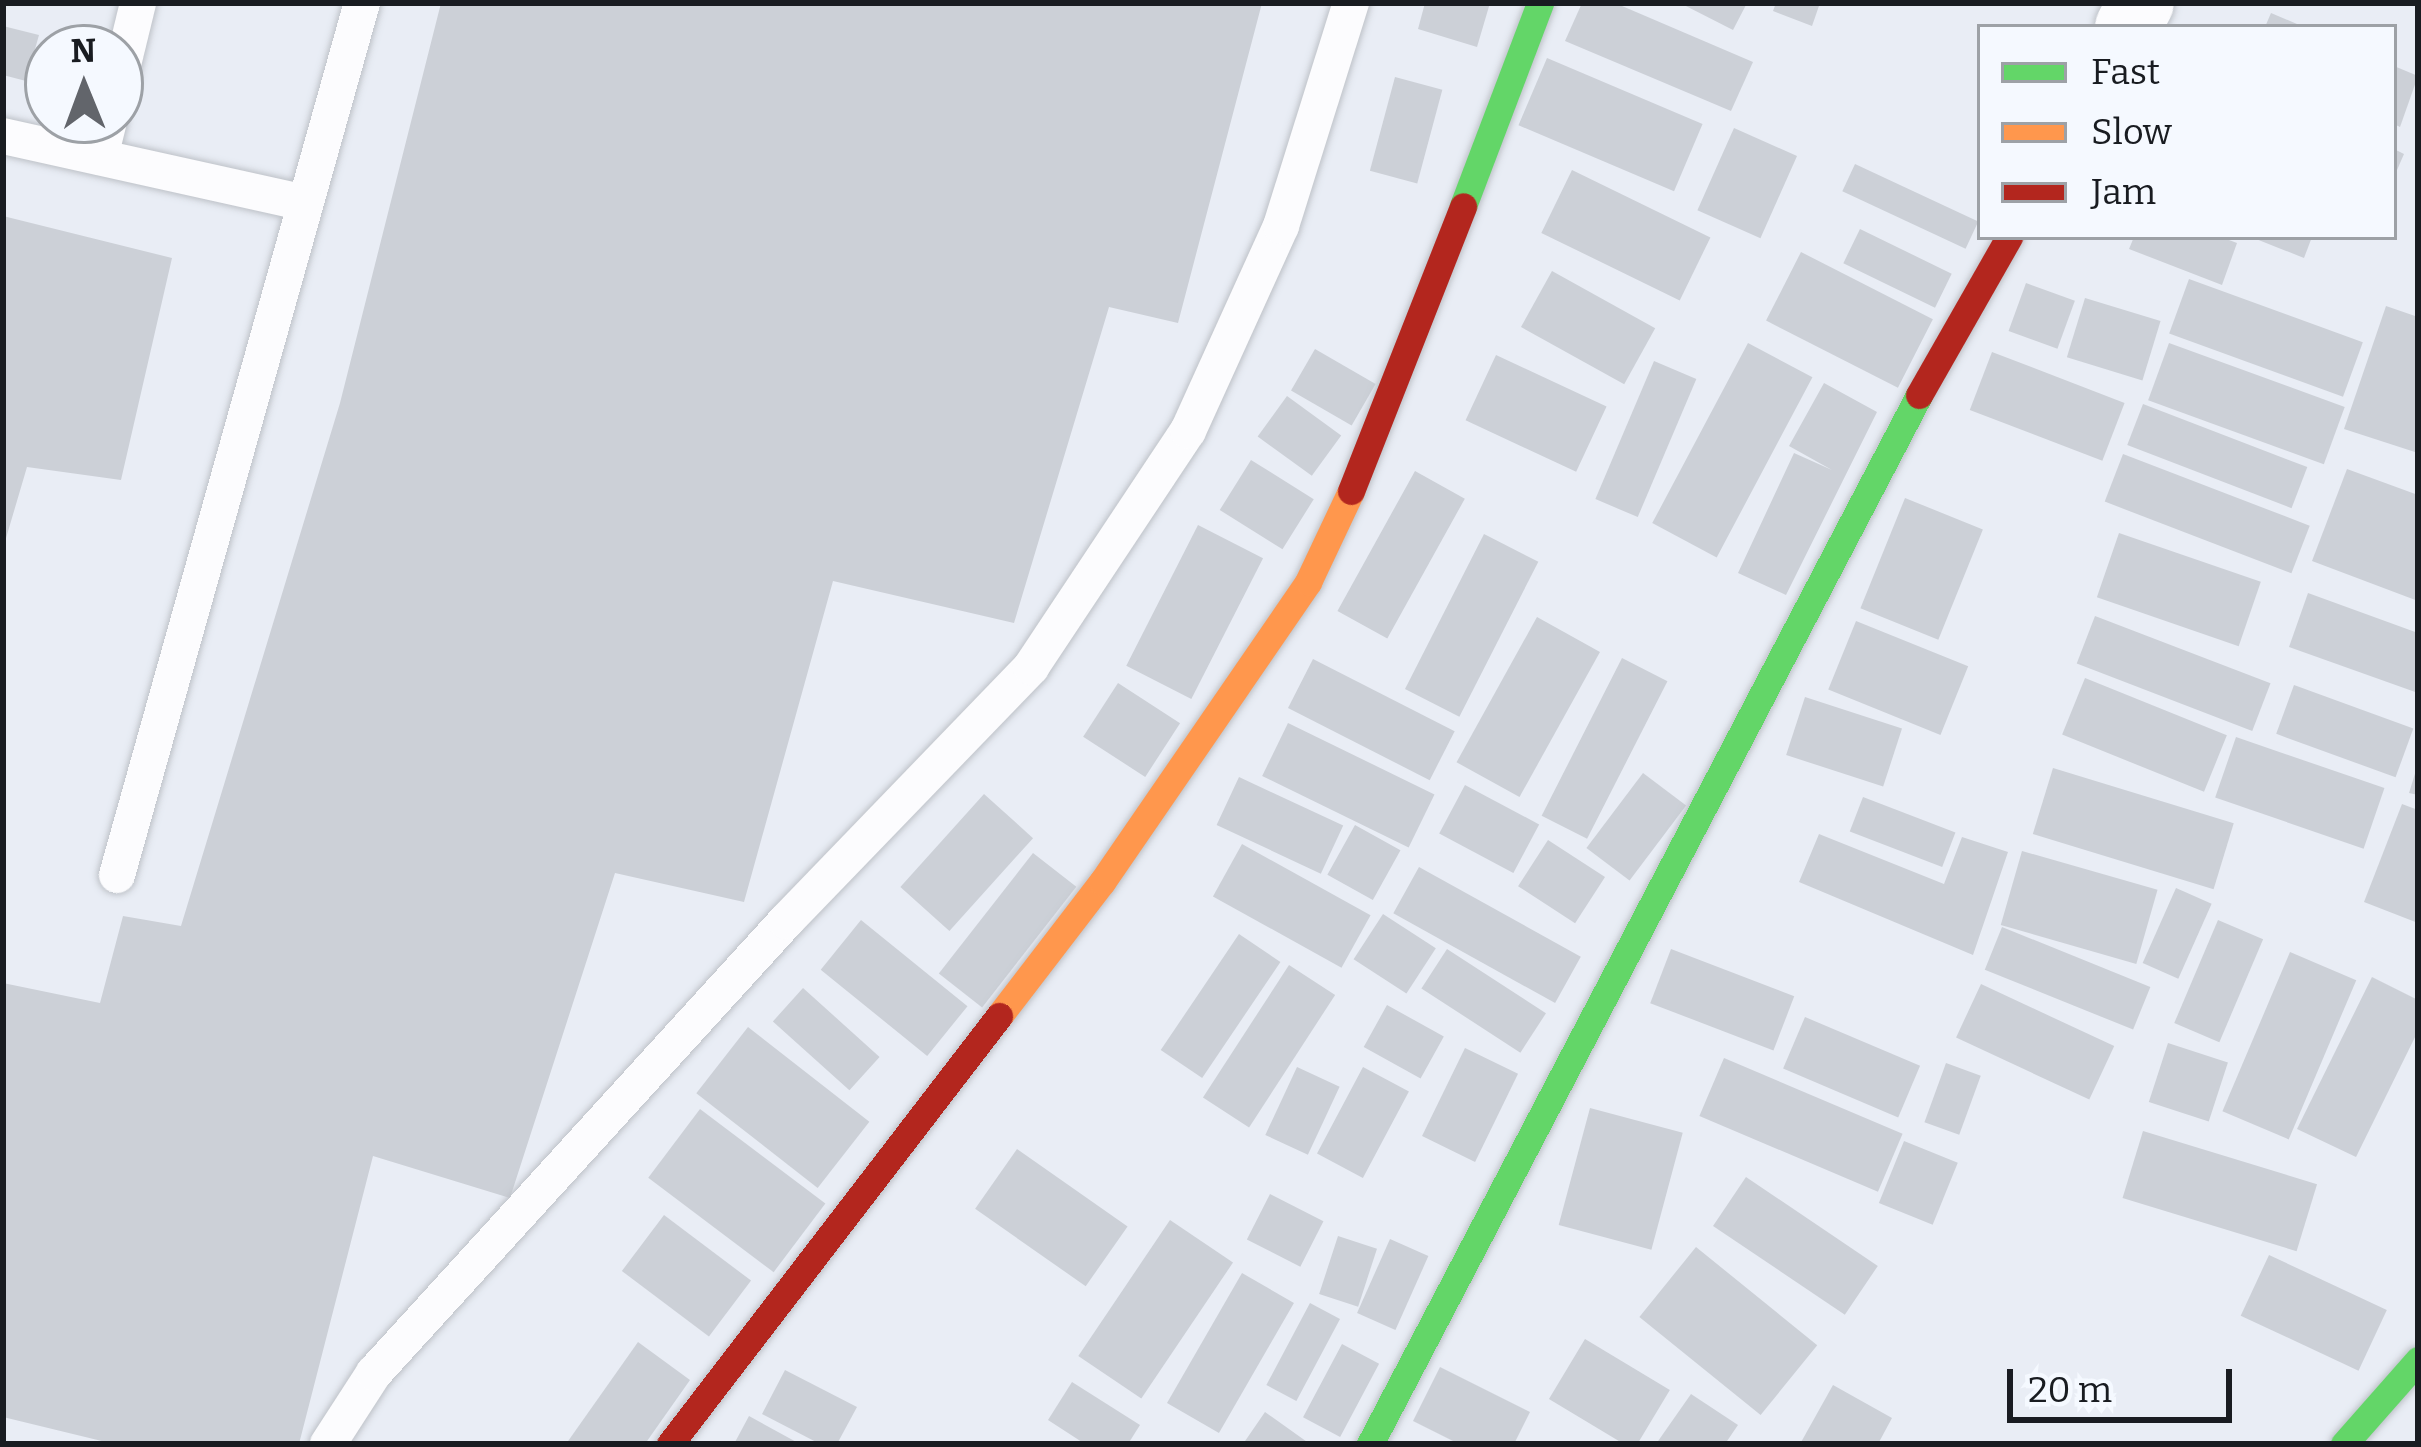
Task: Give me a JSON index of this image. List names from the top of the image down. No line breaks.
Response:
{"legend":["Fast","Slow","Jam"],"scale_bar":"20 m","north":"top"}
